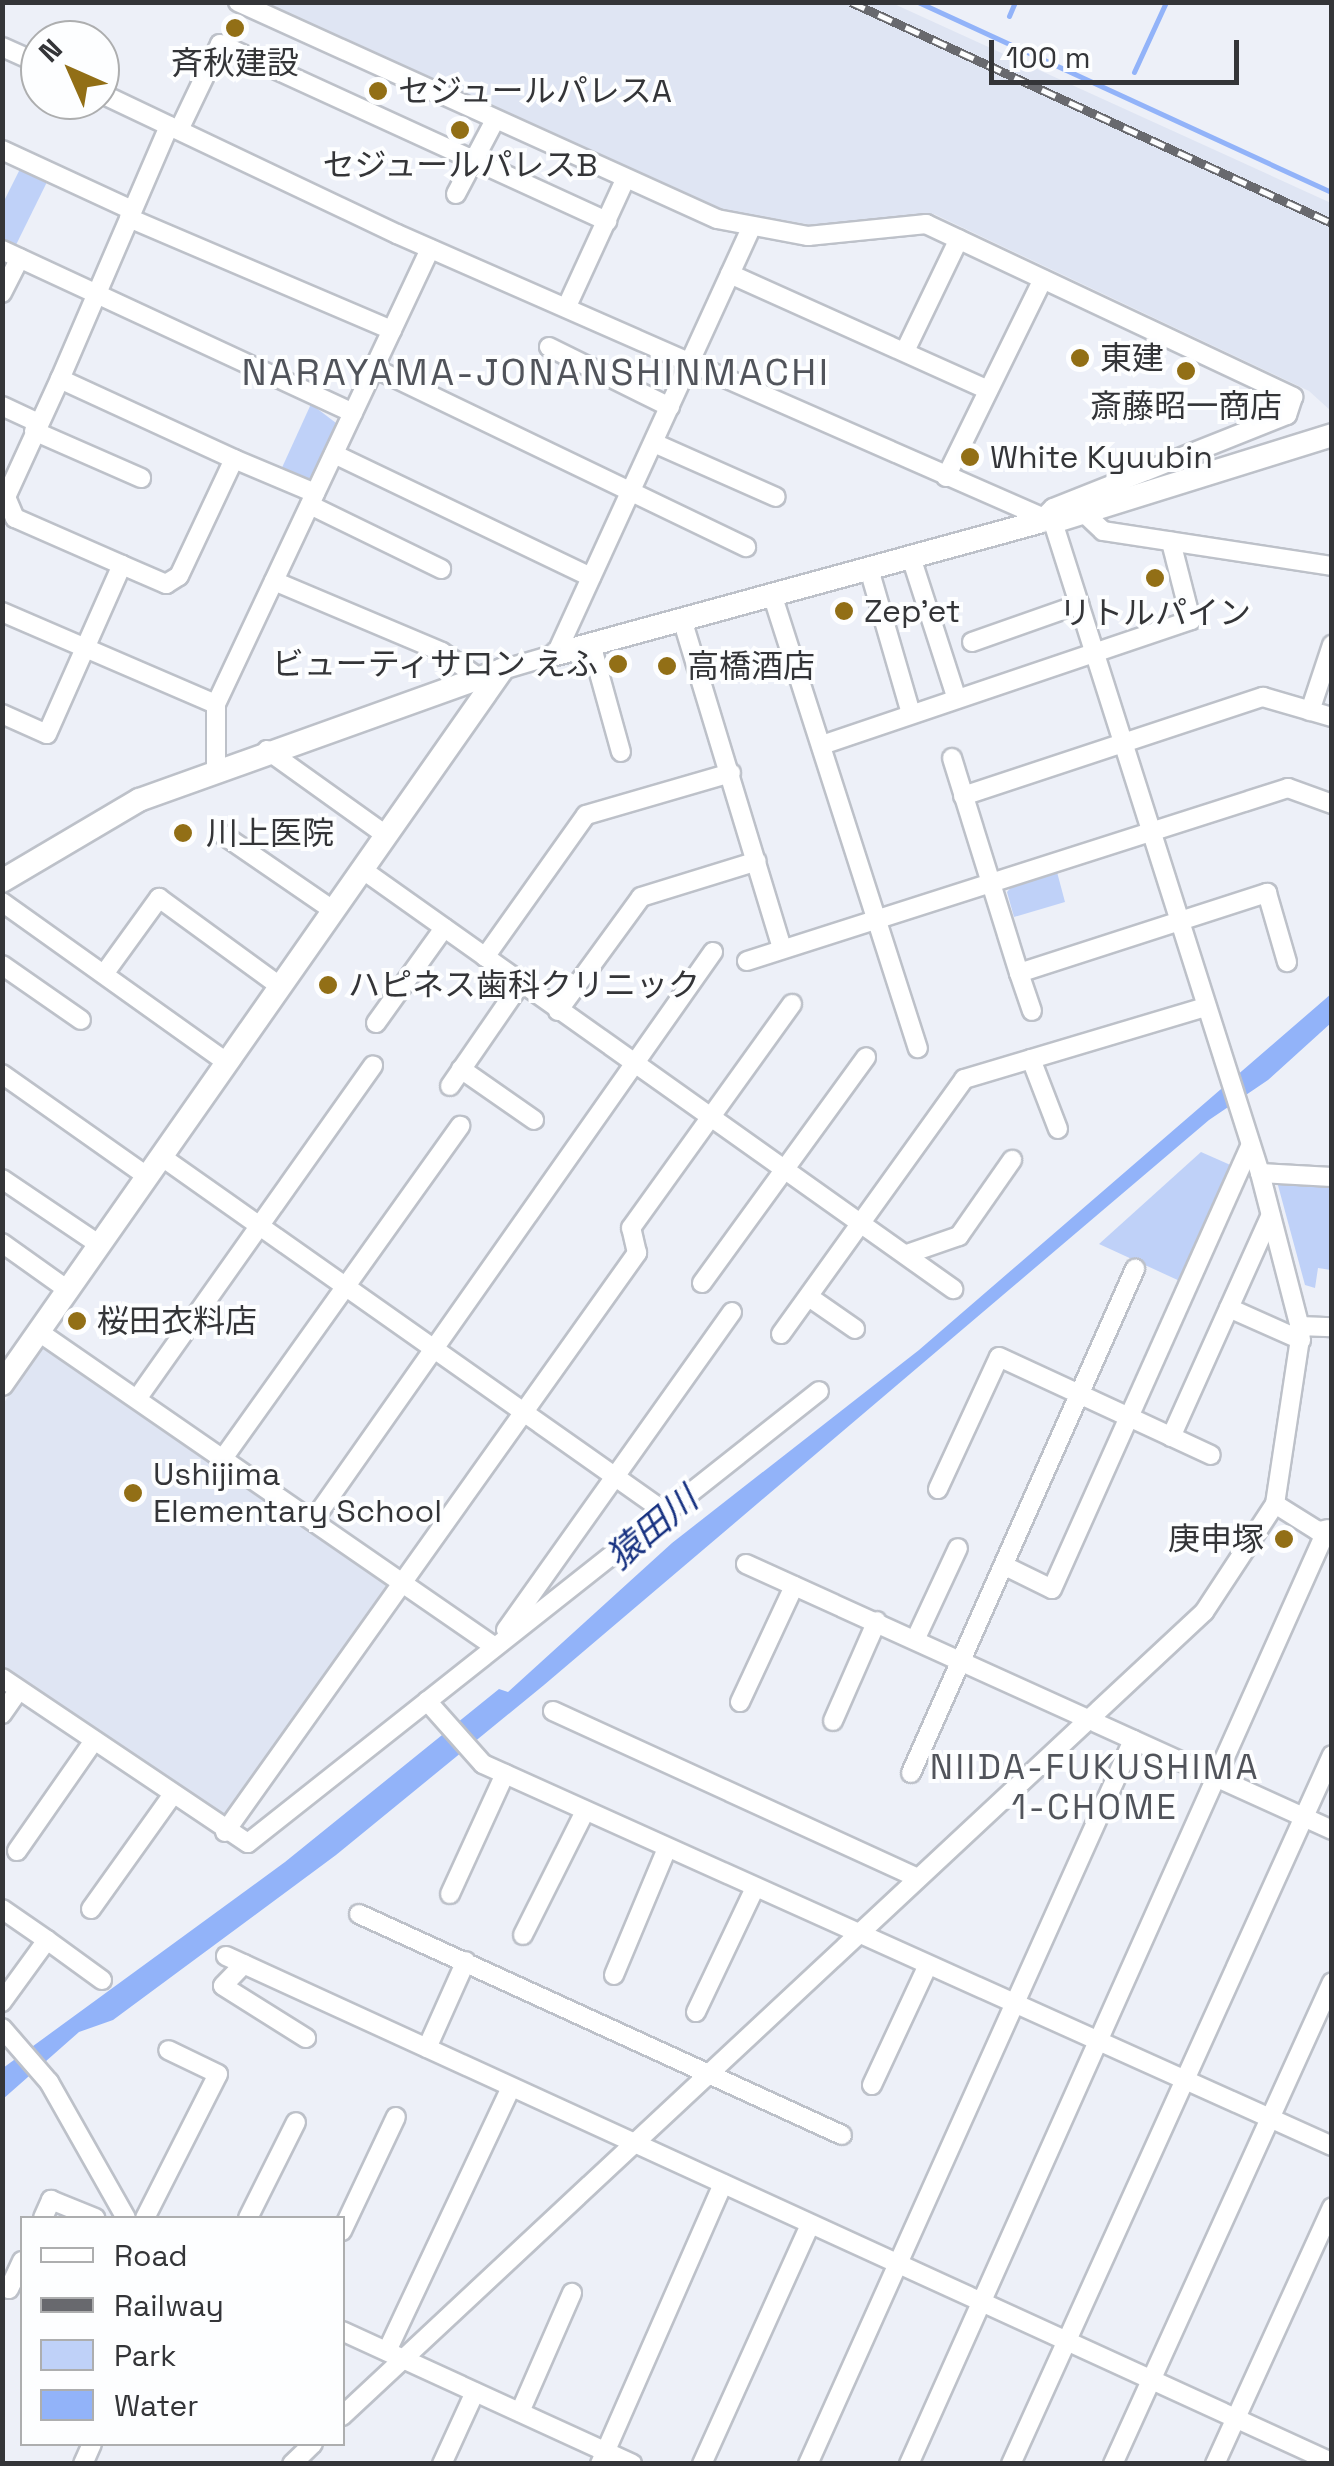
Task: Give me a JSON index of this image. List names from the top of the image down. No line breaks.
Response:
{"districts":["NARAYAMA-JONANSHINMACHI","NIIDA-FUKUSHIMA 1-CHOME"],"water":["猿田川"],"places":["斉秋建設","セジュールパレスA","セジュールパレスB","東建","斎藤昭一商店","White Kyuubin","リトルパイン","Zep’et","ビューティサロン えふ","高橋酒店","川上医院","ハピネス歯科クリニック","桜田衣料店","Ushijima Elementary School","庚申塚"],"legend":["Road","Railway","Park","Water"],"scale_bar":"100 m","north":"top left"}
